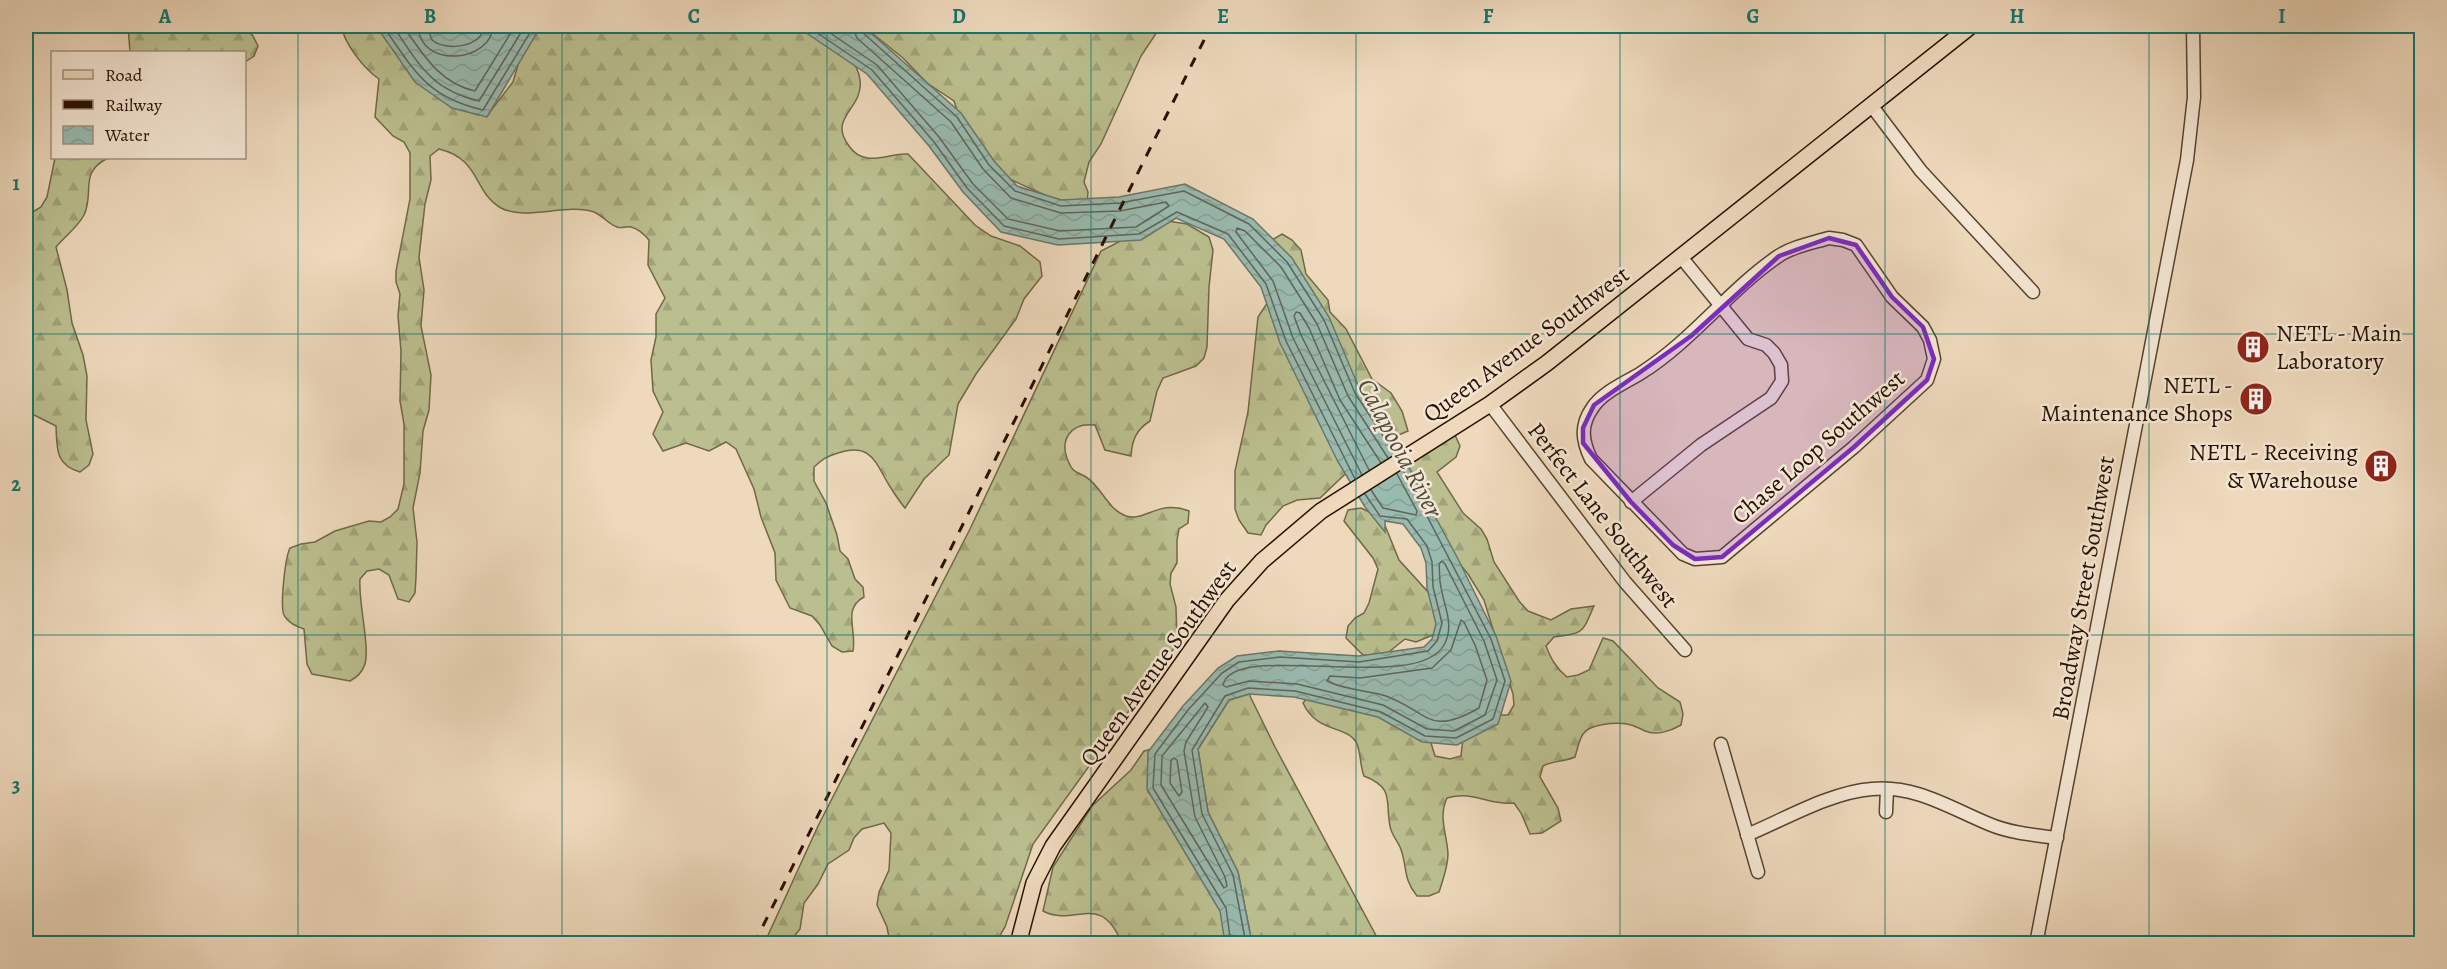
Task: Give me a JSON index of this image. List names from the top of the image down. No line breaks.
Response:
{"streets":{"main road":["Queen Avenue Southwest"],"street":["Chase Loop Southwest","Perfect Lane Southwest","Broadway Street Southwest"]},"crossings":[["Queen Avenue Southwest","Perfect Lane Southwest"]],"water":["Calapooia River"],"places":{"building":["NETL - Main Laboratory","NETL - Maintenance Shops","NETL - Receiving & Warehouse"]},"legend":["Road","Railway","Water"],"grid":{"columns":["A","B","C","D","E","F","G","H","I"],"rows":["1","2","3"]}}
